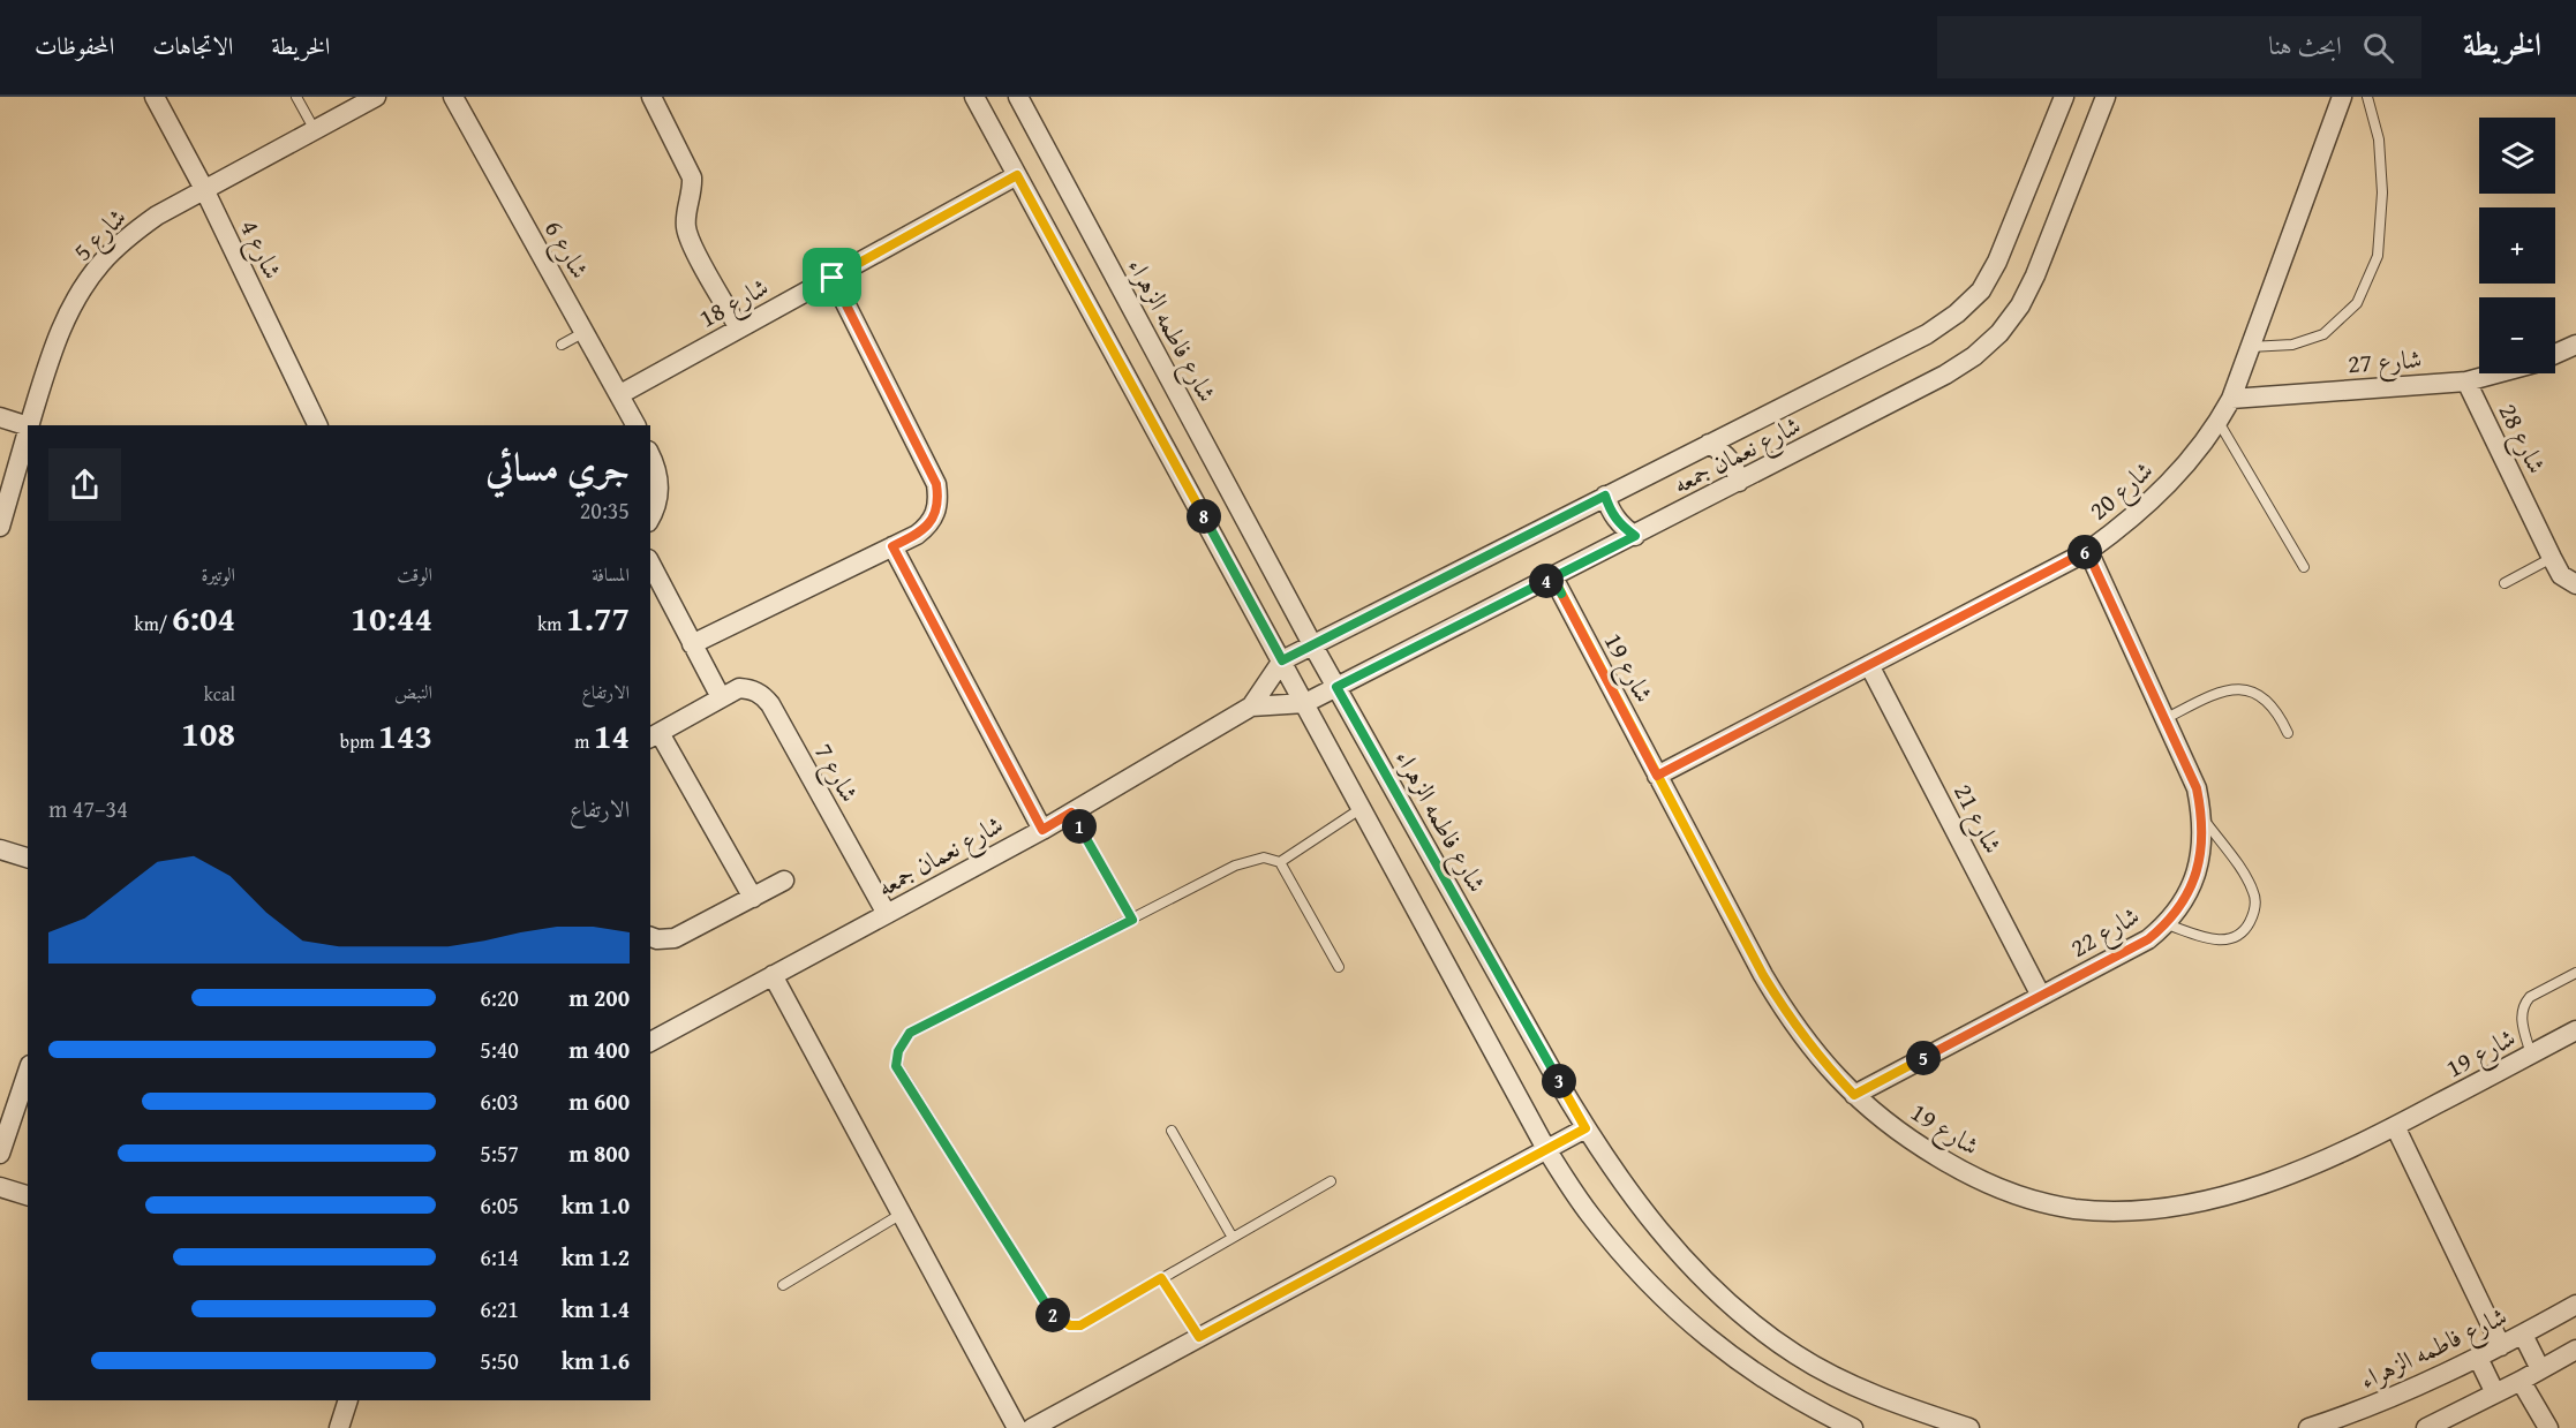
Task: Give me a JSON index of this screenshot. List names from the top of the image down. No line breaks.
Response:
{"streets":{"street":["شارع 5","شارع 4","شارع 6","شارع 18","شارع فاطمه الزهراء","شارع 27","شارع 28","شارع نعمان جمعه","شارع 20","شارع 19","شارع 7","شارع 21","شارع 22"]},"crossings":[["شارع 5","شارع 4"],["شارع 6","شارع 18"],["شارع فاطمه الزهراء","شارع نعمان جمعه"],["شارع 27","شارع 28"],["شارع 27","شارع 20"],["شارع نعمان جمعه","شارع 19"],["شارع نعمان جمعه","شارع 7"],["شارع 20","شارع 19"],["شارع 20","شارع 21"],["شارع 20","شارع 22"],["شارع 19","شارع 22"],["شارع 21","شارع 22"]],"page":{"header":"الخريطة","search":"ابحث هنا","nav":["الخريطة","الاتجاهات","المحفوظات"],"map_buttons":["+","−"],"heading":["جري مسائي","20:35"],"pins":["8","6","4","1","5","3","2"],"stats":[["المسافة","1.77 km"],["الوقت","10:44"],["الوتيرة","6:04 /km"],["الارتفاع","14 m"],["النبض","143 bpm"],["kcal","108"]],"chart":["الارتفاع","34–47 m"],"list":[{"name":"200 m","note":"6:20"},{"name":"400 m","note":"5:40"},{"name":"600 m","note":"6:03"},{"name":"800 m","note":"5:57"},{"name":"1.0 km","note":"6:05"},{"name":"1.2 km","note":"6:14"},{"name":"1.4 km","note":"6:21"},{"name":"1.6 km","note":"5:50"}]}}
